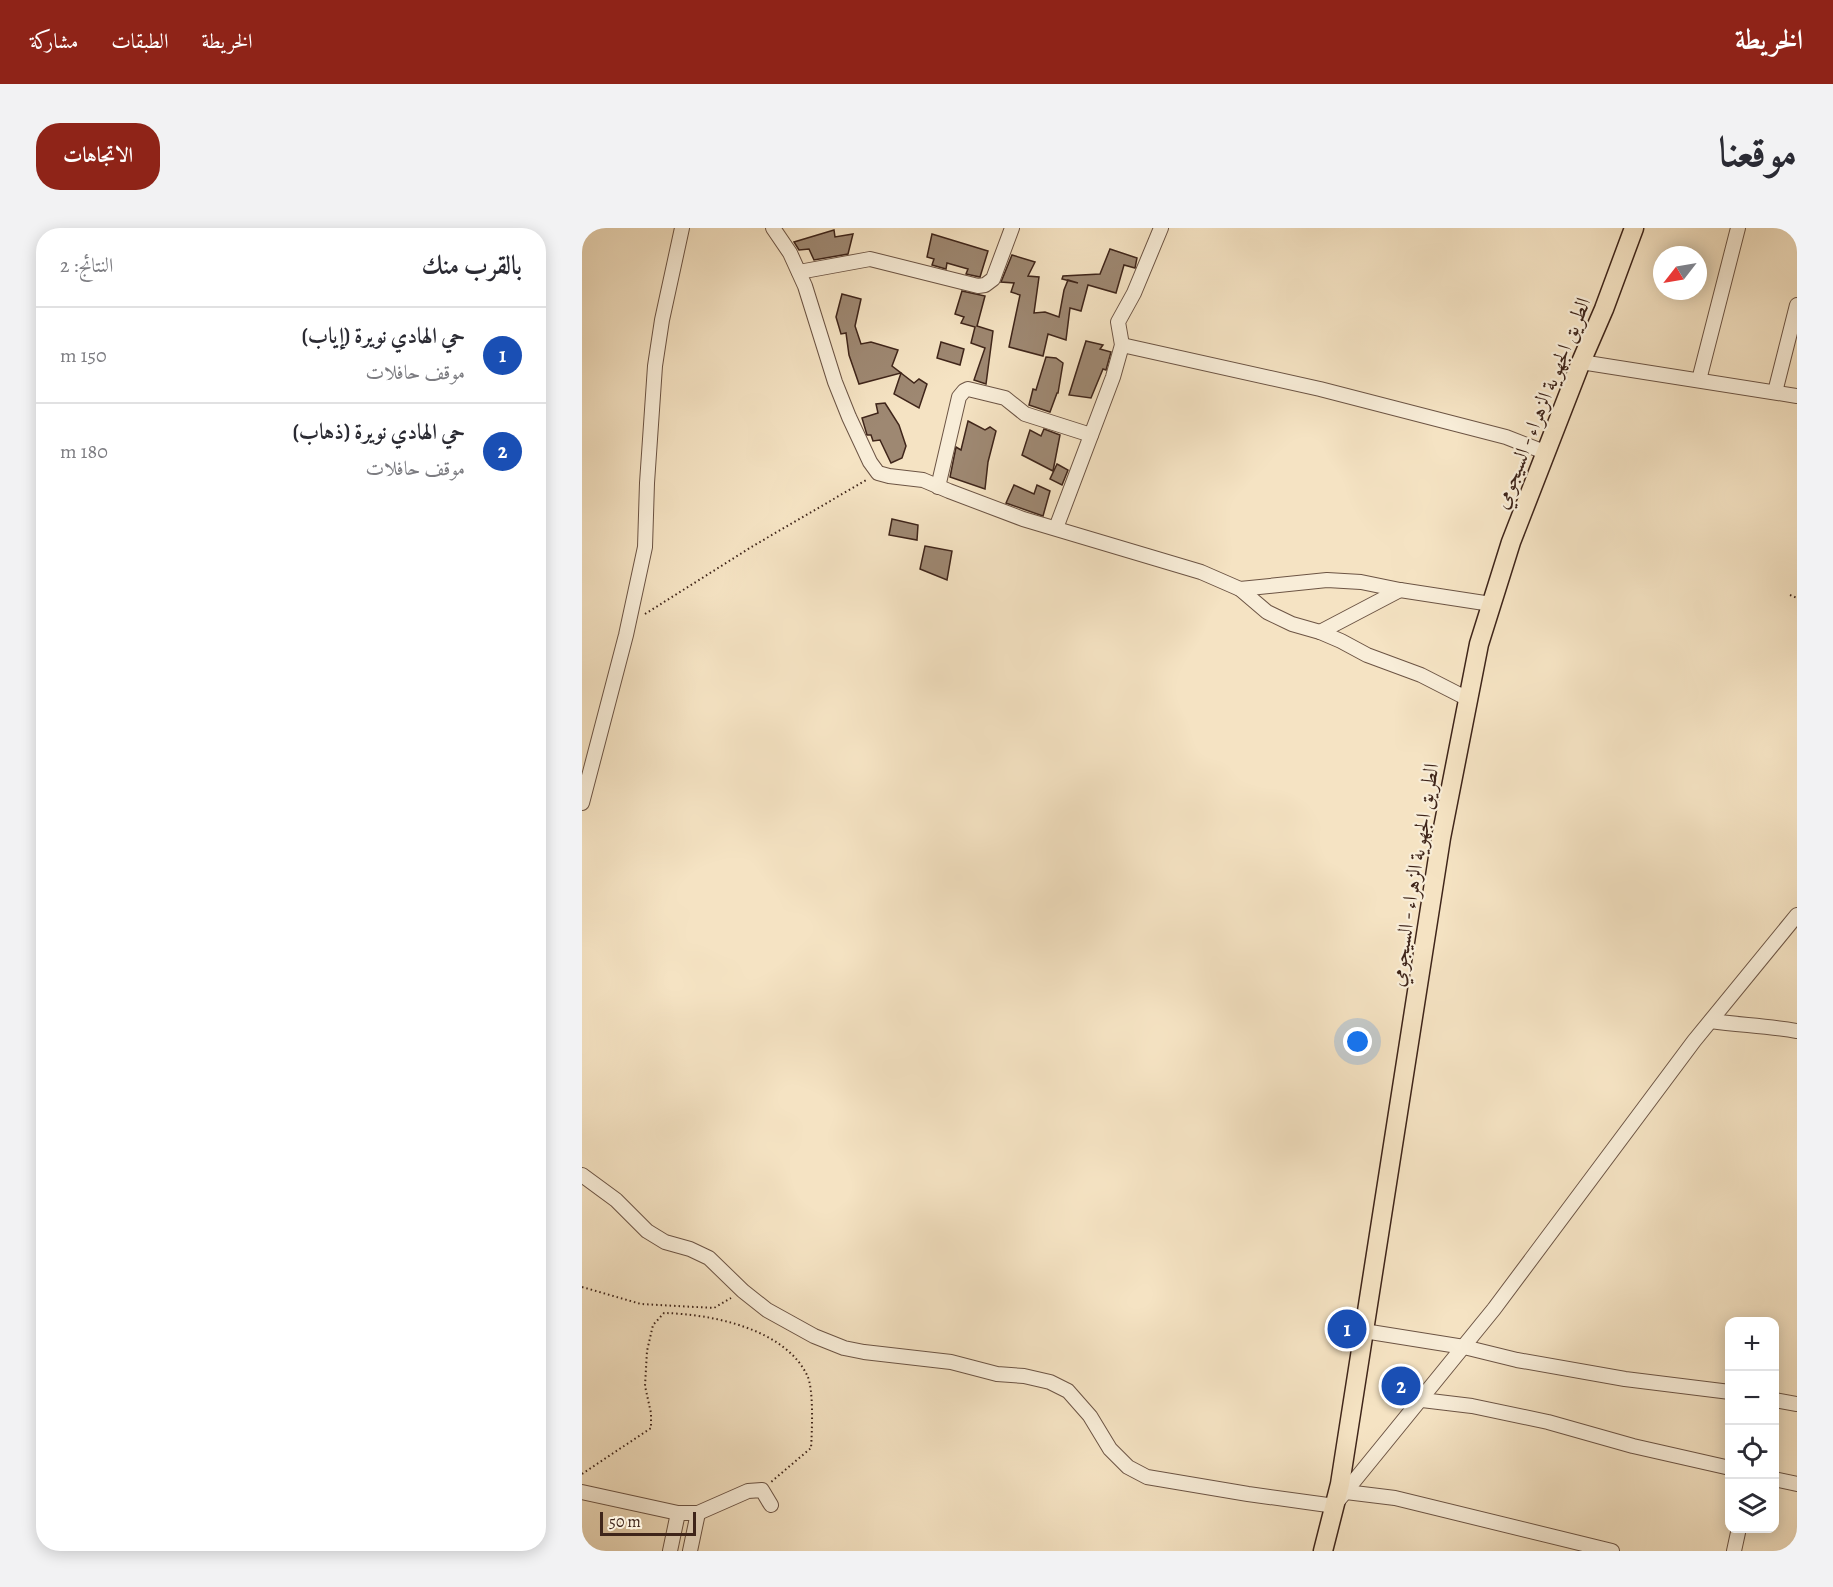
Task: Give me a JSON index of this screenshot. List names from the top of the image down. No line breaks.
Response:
{"streets":{"main road":["الطريق الجهوية الزهراء - السيجومي"]},"scale_bar":"50 m","north":"bottom left","page":{"header":"الخريطة","nav":["الخريطة","الطبقات","مشاركة"],"title":"موقعنا","buttons":"الاتجاهات","heading":["بالقرب منك","النتائج: 2"],"list":[{"mark":"1","name":"حي الهادي نويرة (إياب)","note":"موقف حافلات","value":"150 m"},{"mark":"2","name":"حي الهادي نويرة (ذهاب)","note":"موقف حافلات","value":"180 m"}],"pins":["1","2"],"map_buttons":["+","−"],"scale":"50 m"}}
